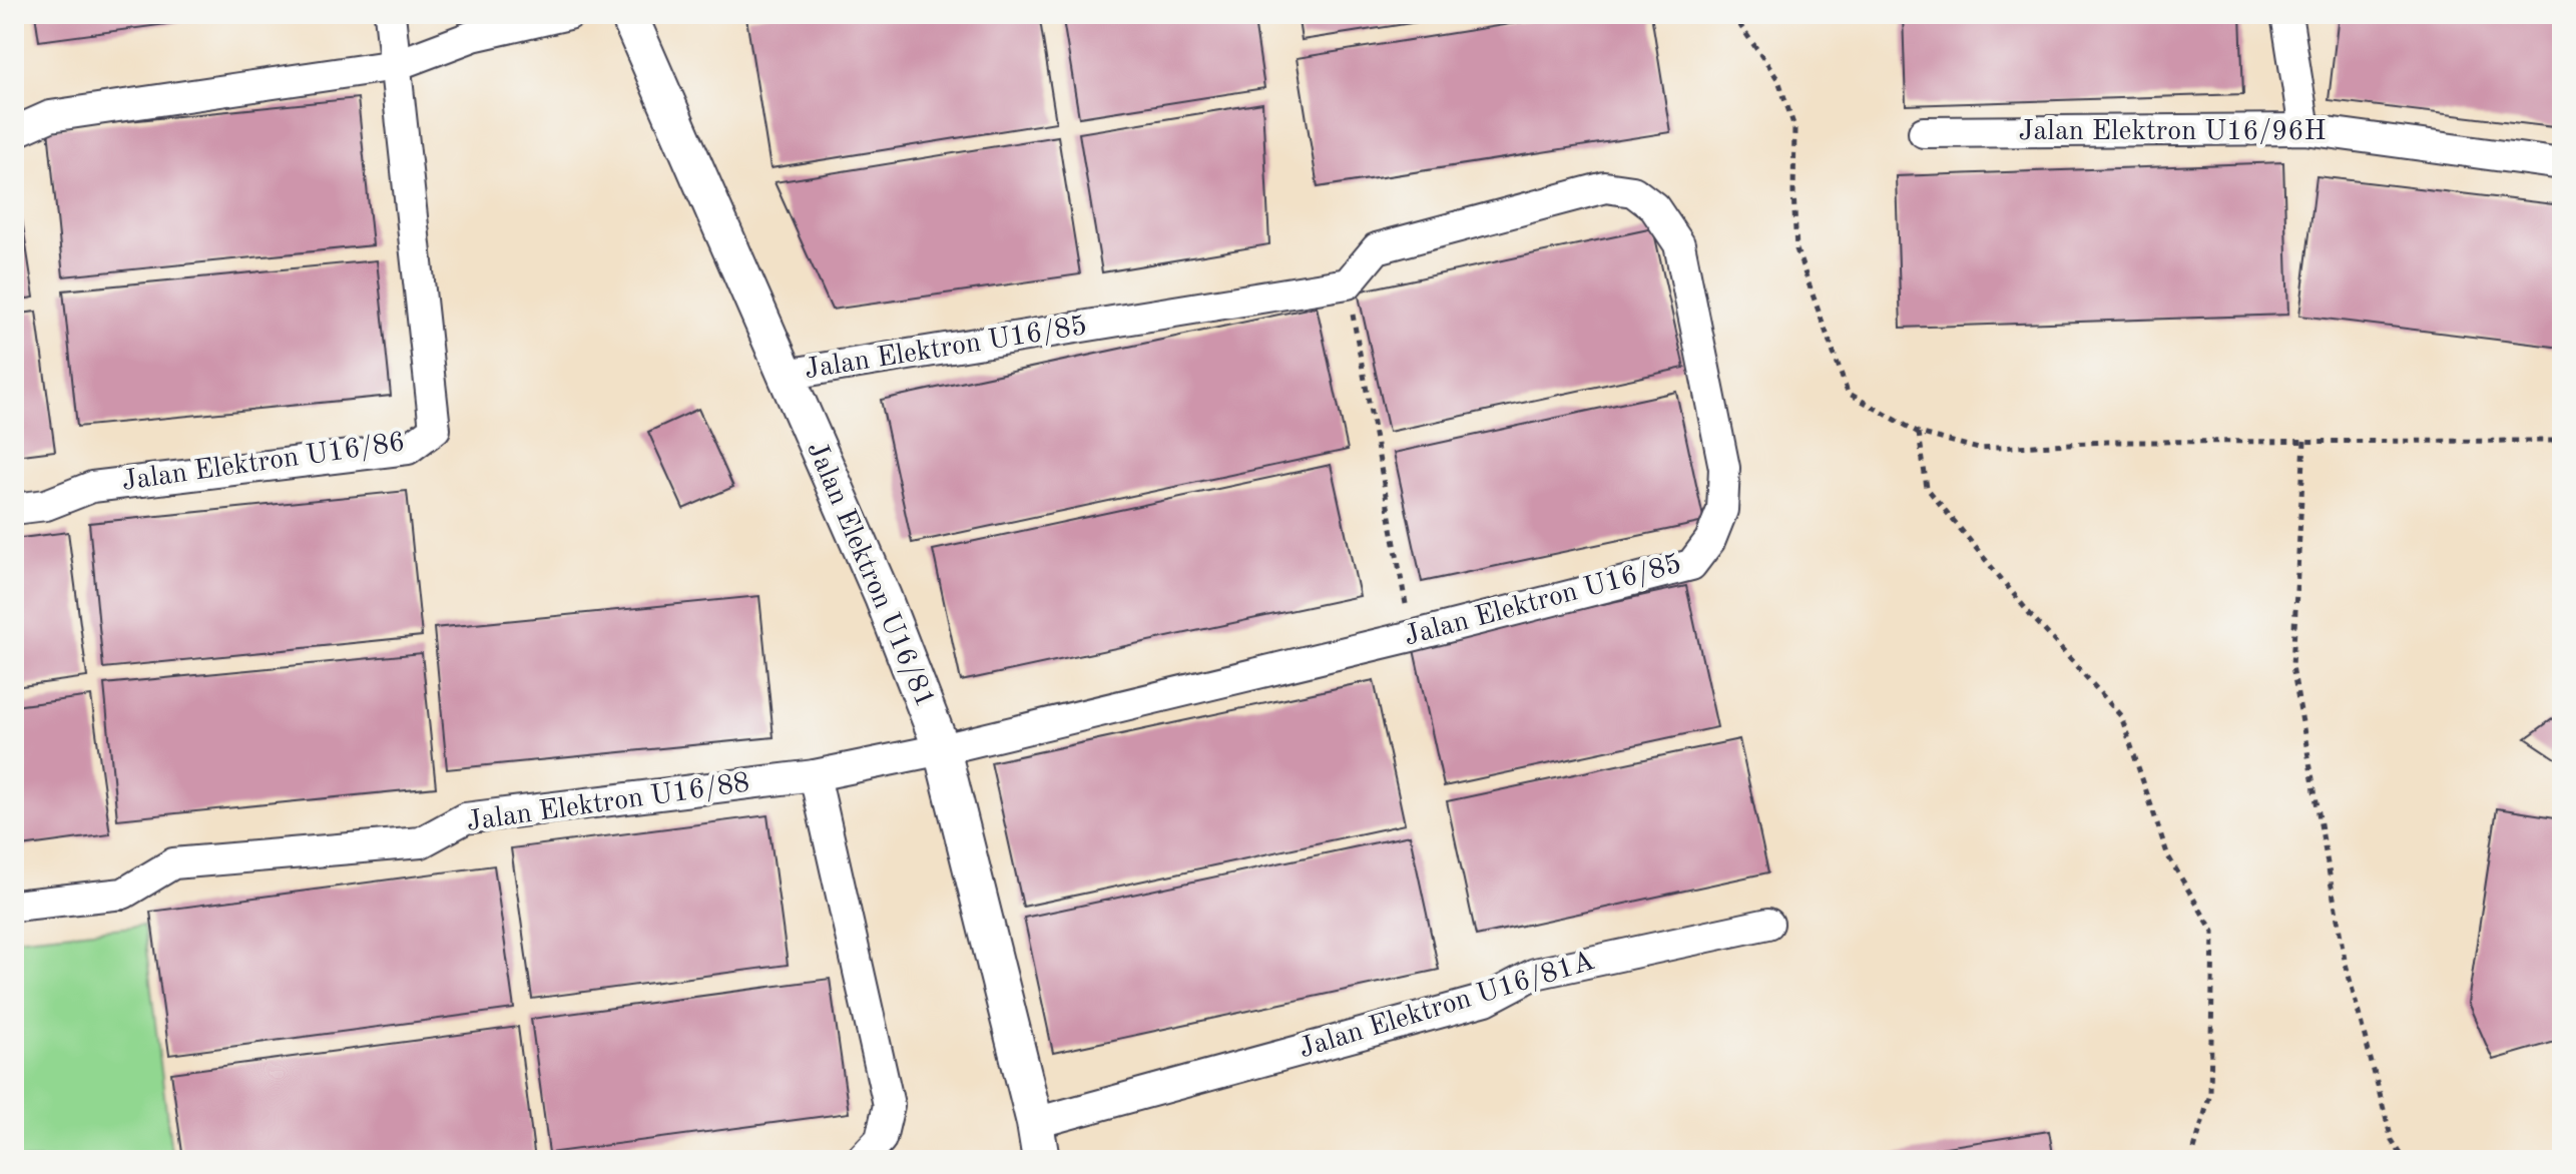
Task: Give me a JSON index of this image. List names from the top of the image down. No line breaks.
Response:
{"streets":{"street":["Jalan Elektron U16/96H","Jalan Elektron U16/85","Jalan Elektron U16/86","Jalan Elektron U16/81","Jalan Elektron U16/88","Jalan Elektron U16/81A"]},"crossings":[["Jalan Elektron U16/85","Jalan Elektron U16/81"],["Jalan Elektron U16/85","Jalan Elektron U16/88"],["Jalan Elektron U16/81","Jalan Elektron U16/81A"]]}
